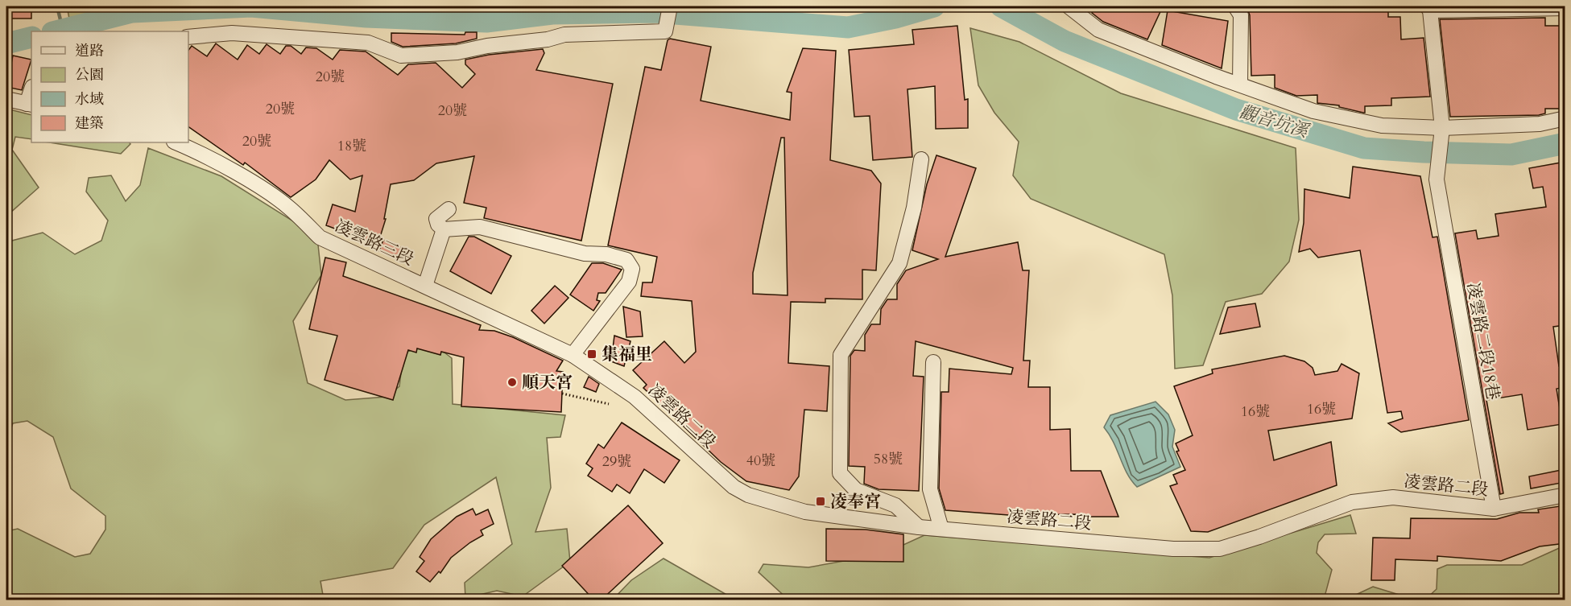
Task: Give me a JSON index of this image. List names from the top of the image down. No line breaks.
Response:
{"streets":{"street":["凌雲路三段","凌雲路二段18巷","凌雲路二段"]},"crossings":[["凌雲路三段","凌雲路二段"],["凌雲路二段18巷","凌雲路二段"]],"water":["觀音坑溪"],"places":{"transit":["集福里","凌奉宮"],"other":["順天宮"]},"house_numbers":["20號","20號","20號","20號","18號","16號","16號","58號","40號","29號"],"legend":["道路","公園","水域","建築"]}
